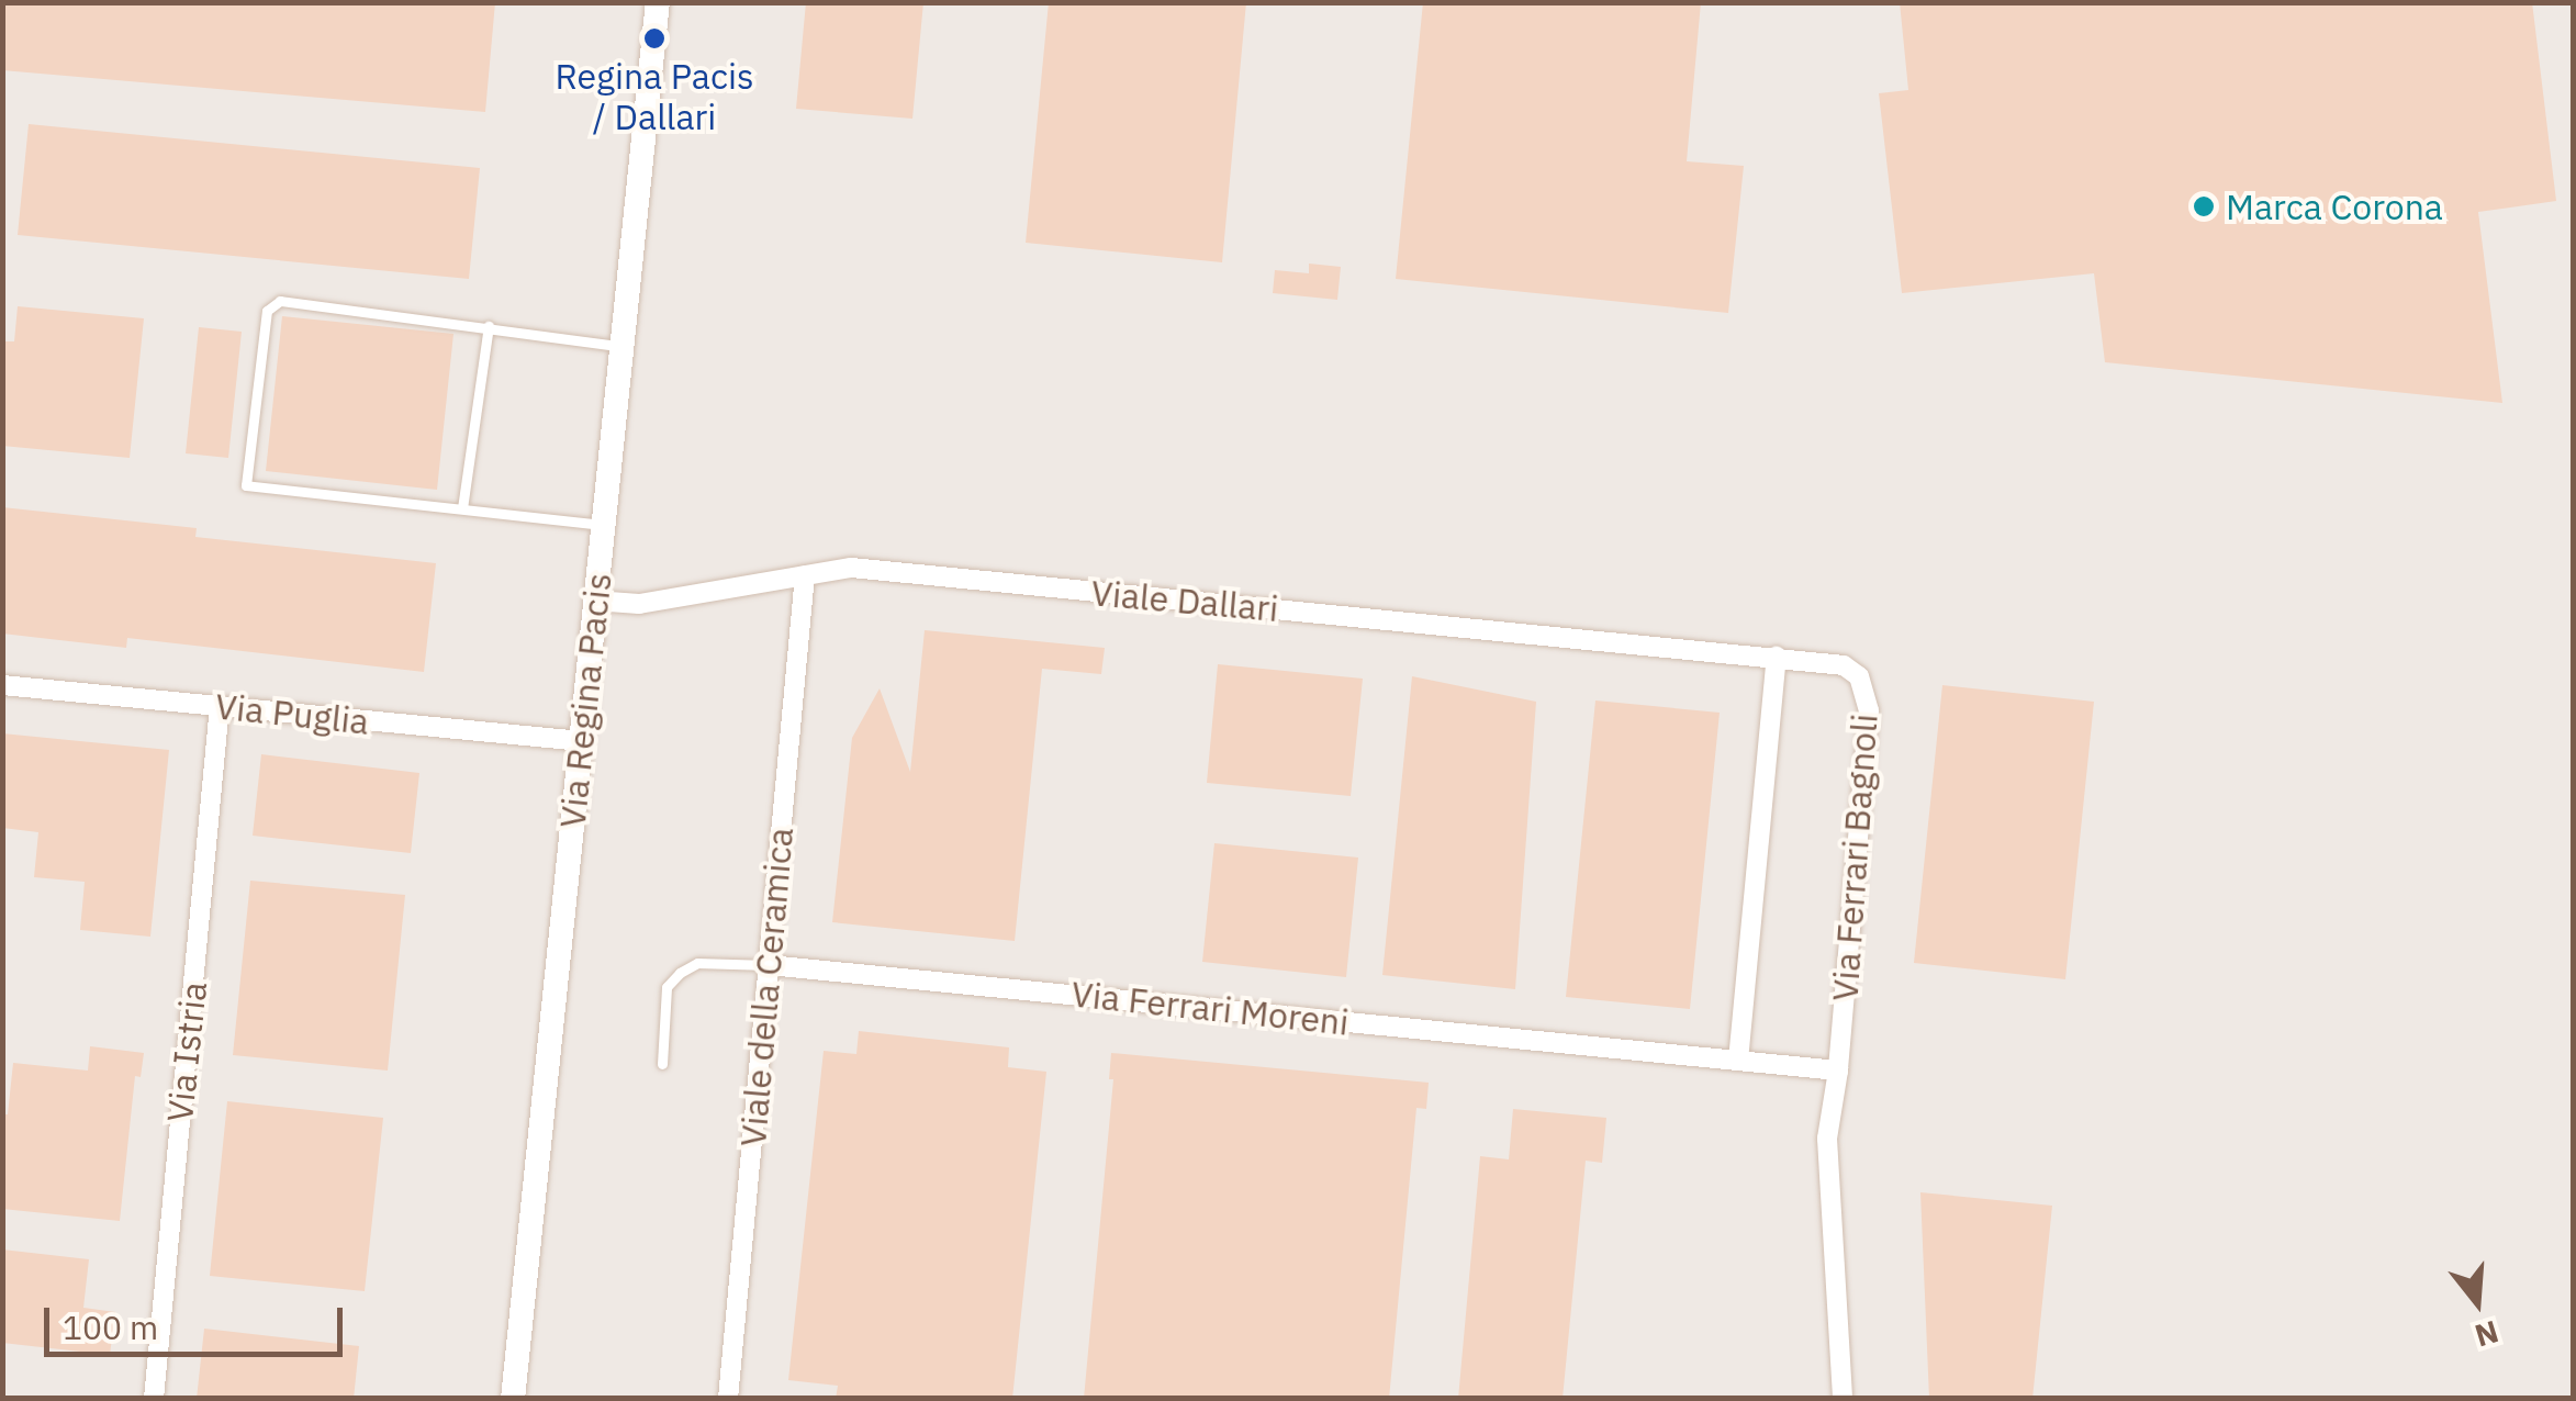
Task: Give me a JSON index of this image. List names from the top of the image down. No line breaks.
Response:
{"streets":{"street":["Viale Dallari","Via Regina Pacis","Via Puglia","Via Ferrari Bagnoli","Viale della Ceramica","Via Ferrari Moreni","Via Istria"]},"crossings":[["Viale Dallari","Via Regina Pacis"],["Viale Dallari","Via Ferrari Bagnoli"],["Viale Dallari","Viale della Ceramica"],["Via Regina Pacis","Via Puglia"],["Via Puglia","Via Istria"],["Via Ferrari Bagnoli","Via Ferrari Moreni"],["Viale della Ceramica","Via Ferrari Moreni"]],"places":["Regina Pacis / Dallari","Marca Corona"],"scale_bar":"100 m","north":"bottom"}
